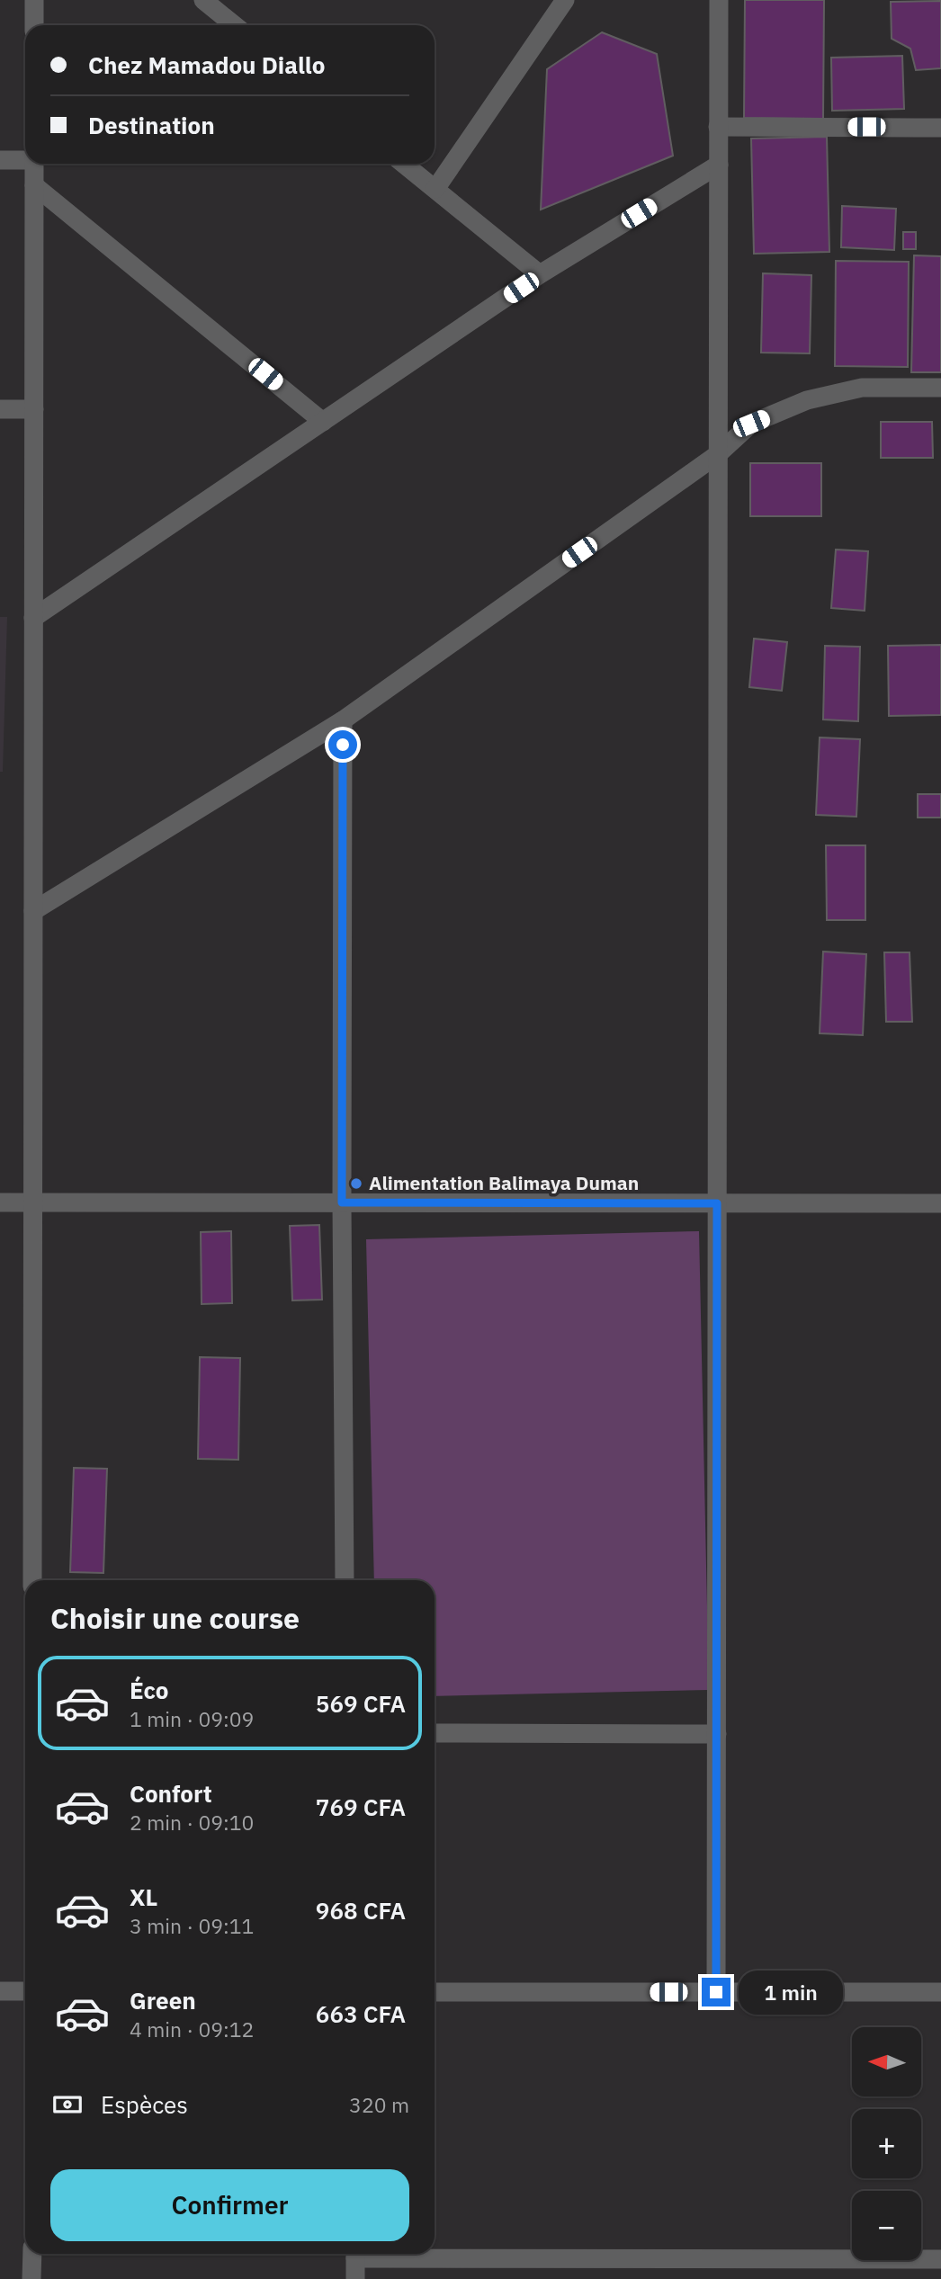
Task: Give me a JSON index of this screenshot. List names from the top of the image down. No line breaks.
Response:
{"places":["Alimentation Balimaya Duman"],"north":"left","page":{"banner":["Chez Mamadou Diallo","Destination"],"heading":"Choisir une course","list":[{"name":"Éco","note":"1 min · 09:09","value":"569 CFA"},{"name":"Confort","note":"2 min · 09:10","value":"769 CFA"},{"name":"XL","note":"3 min · 09:11","value":"968 CFA"},{"name":"Green","note":"4 min · 09:12","value":"663 CFA"}],"bubble":"1 min","map_buttons":["+","−"],"pay":["Espèces","320 m"],"buttons":"Confirmer"}}
